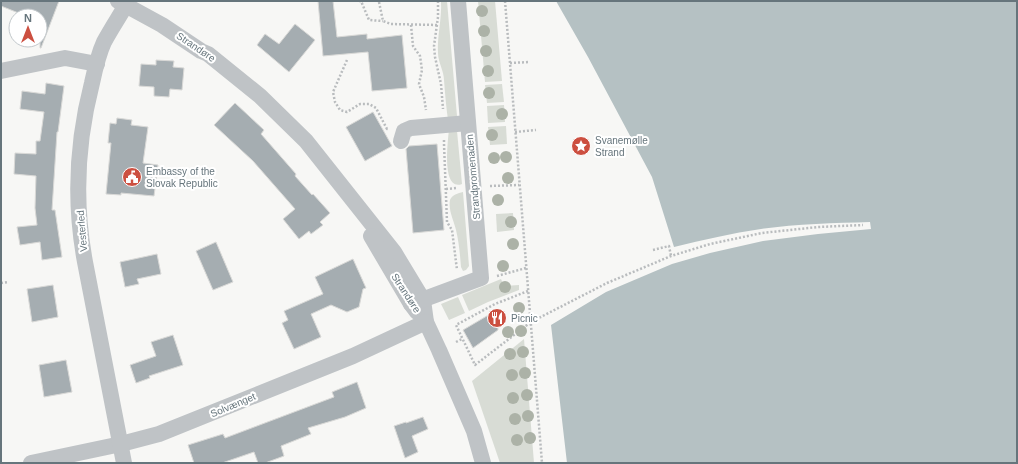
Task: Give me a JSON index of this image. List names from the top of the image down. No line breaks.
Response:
{"streets":{"street":["Strandøre","Strandpromenaden","Vesterled","Solvænget"]},"crossings":[["Strandøre","Vesterled"],["Strandøre","Solvænget"],["Vesterled","Solvænget"]],"places":{"place":["Svanemølle Strand"],"public building":["Embassy of the Slovak Republic"],"restaurant":["Picnic"]},"north":"top"}
